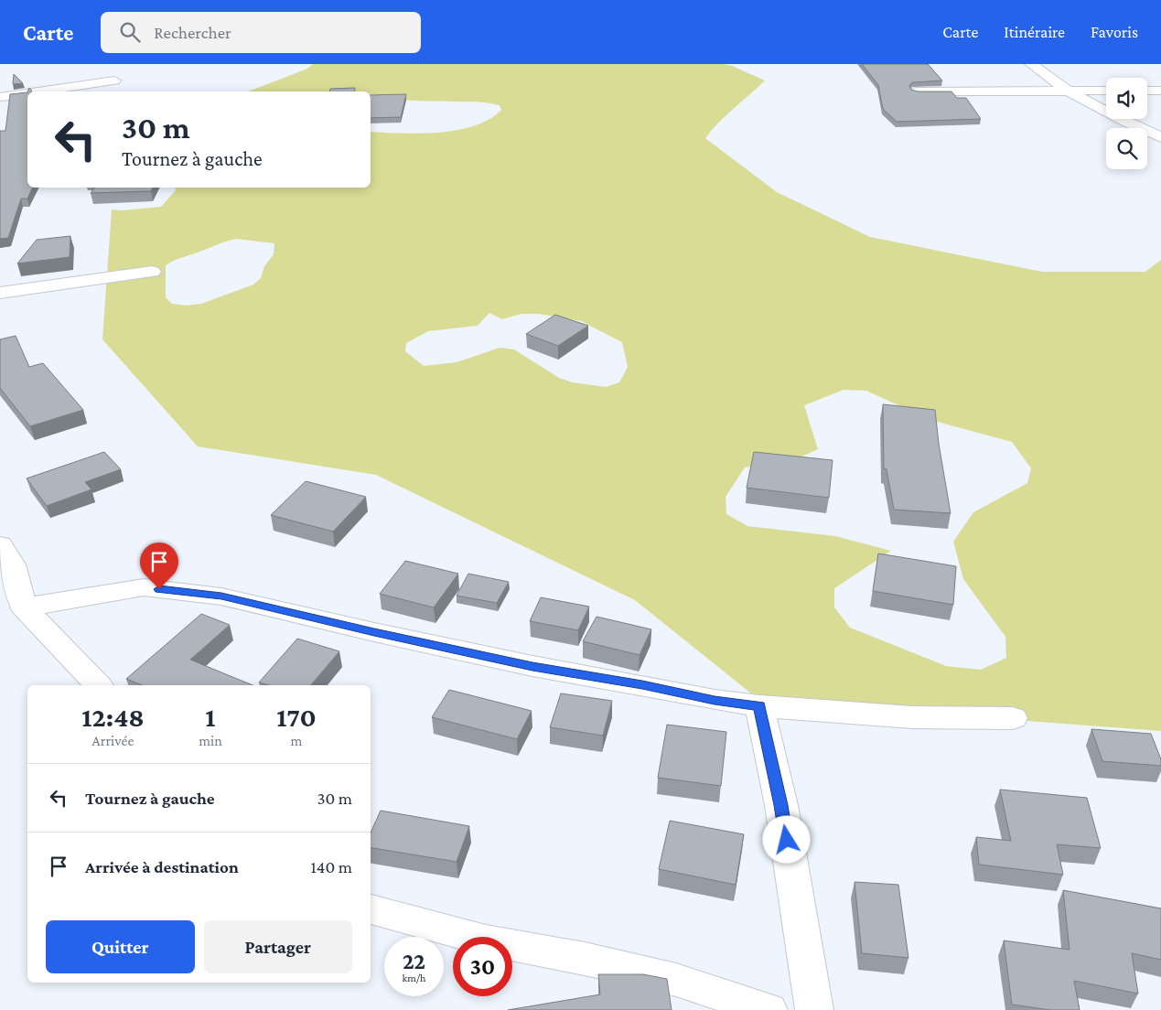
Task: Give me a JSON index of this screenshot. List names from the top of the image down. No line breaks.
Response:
{"page":{"header":"Carte","search":"Rechercher","nav":["Carte","Itinéraire","Favoris"],"turn":["30 m","Tournez à gauche"],"eta":["12:48","Arrivée","1","min","170","m"],"list":[{"name":"Tournez à gauche","value":"30 m"},{"name":"Arrivée à destination","value":"140 m"}],"buttons":["Quitter","Partager"],"speed":"22 km/h","limit":"30"}}
